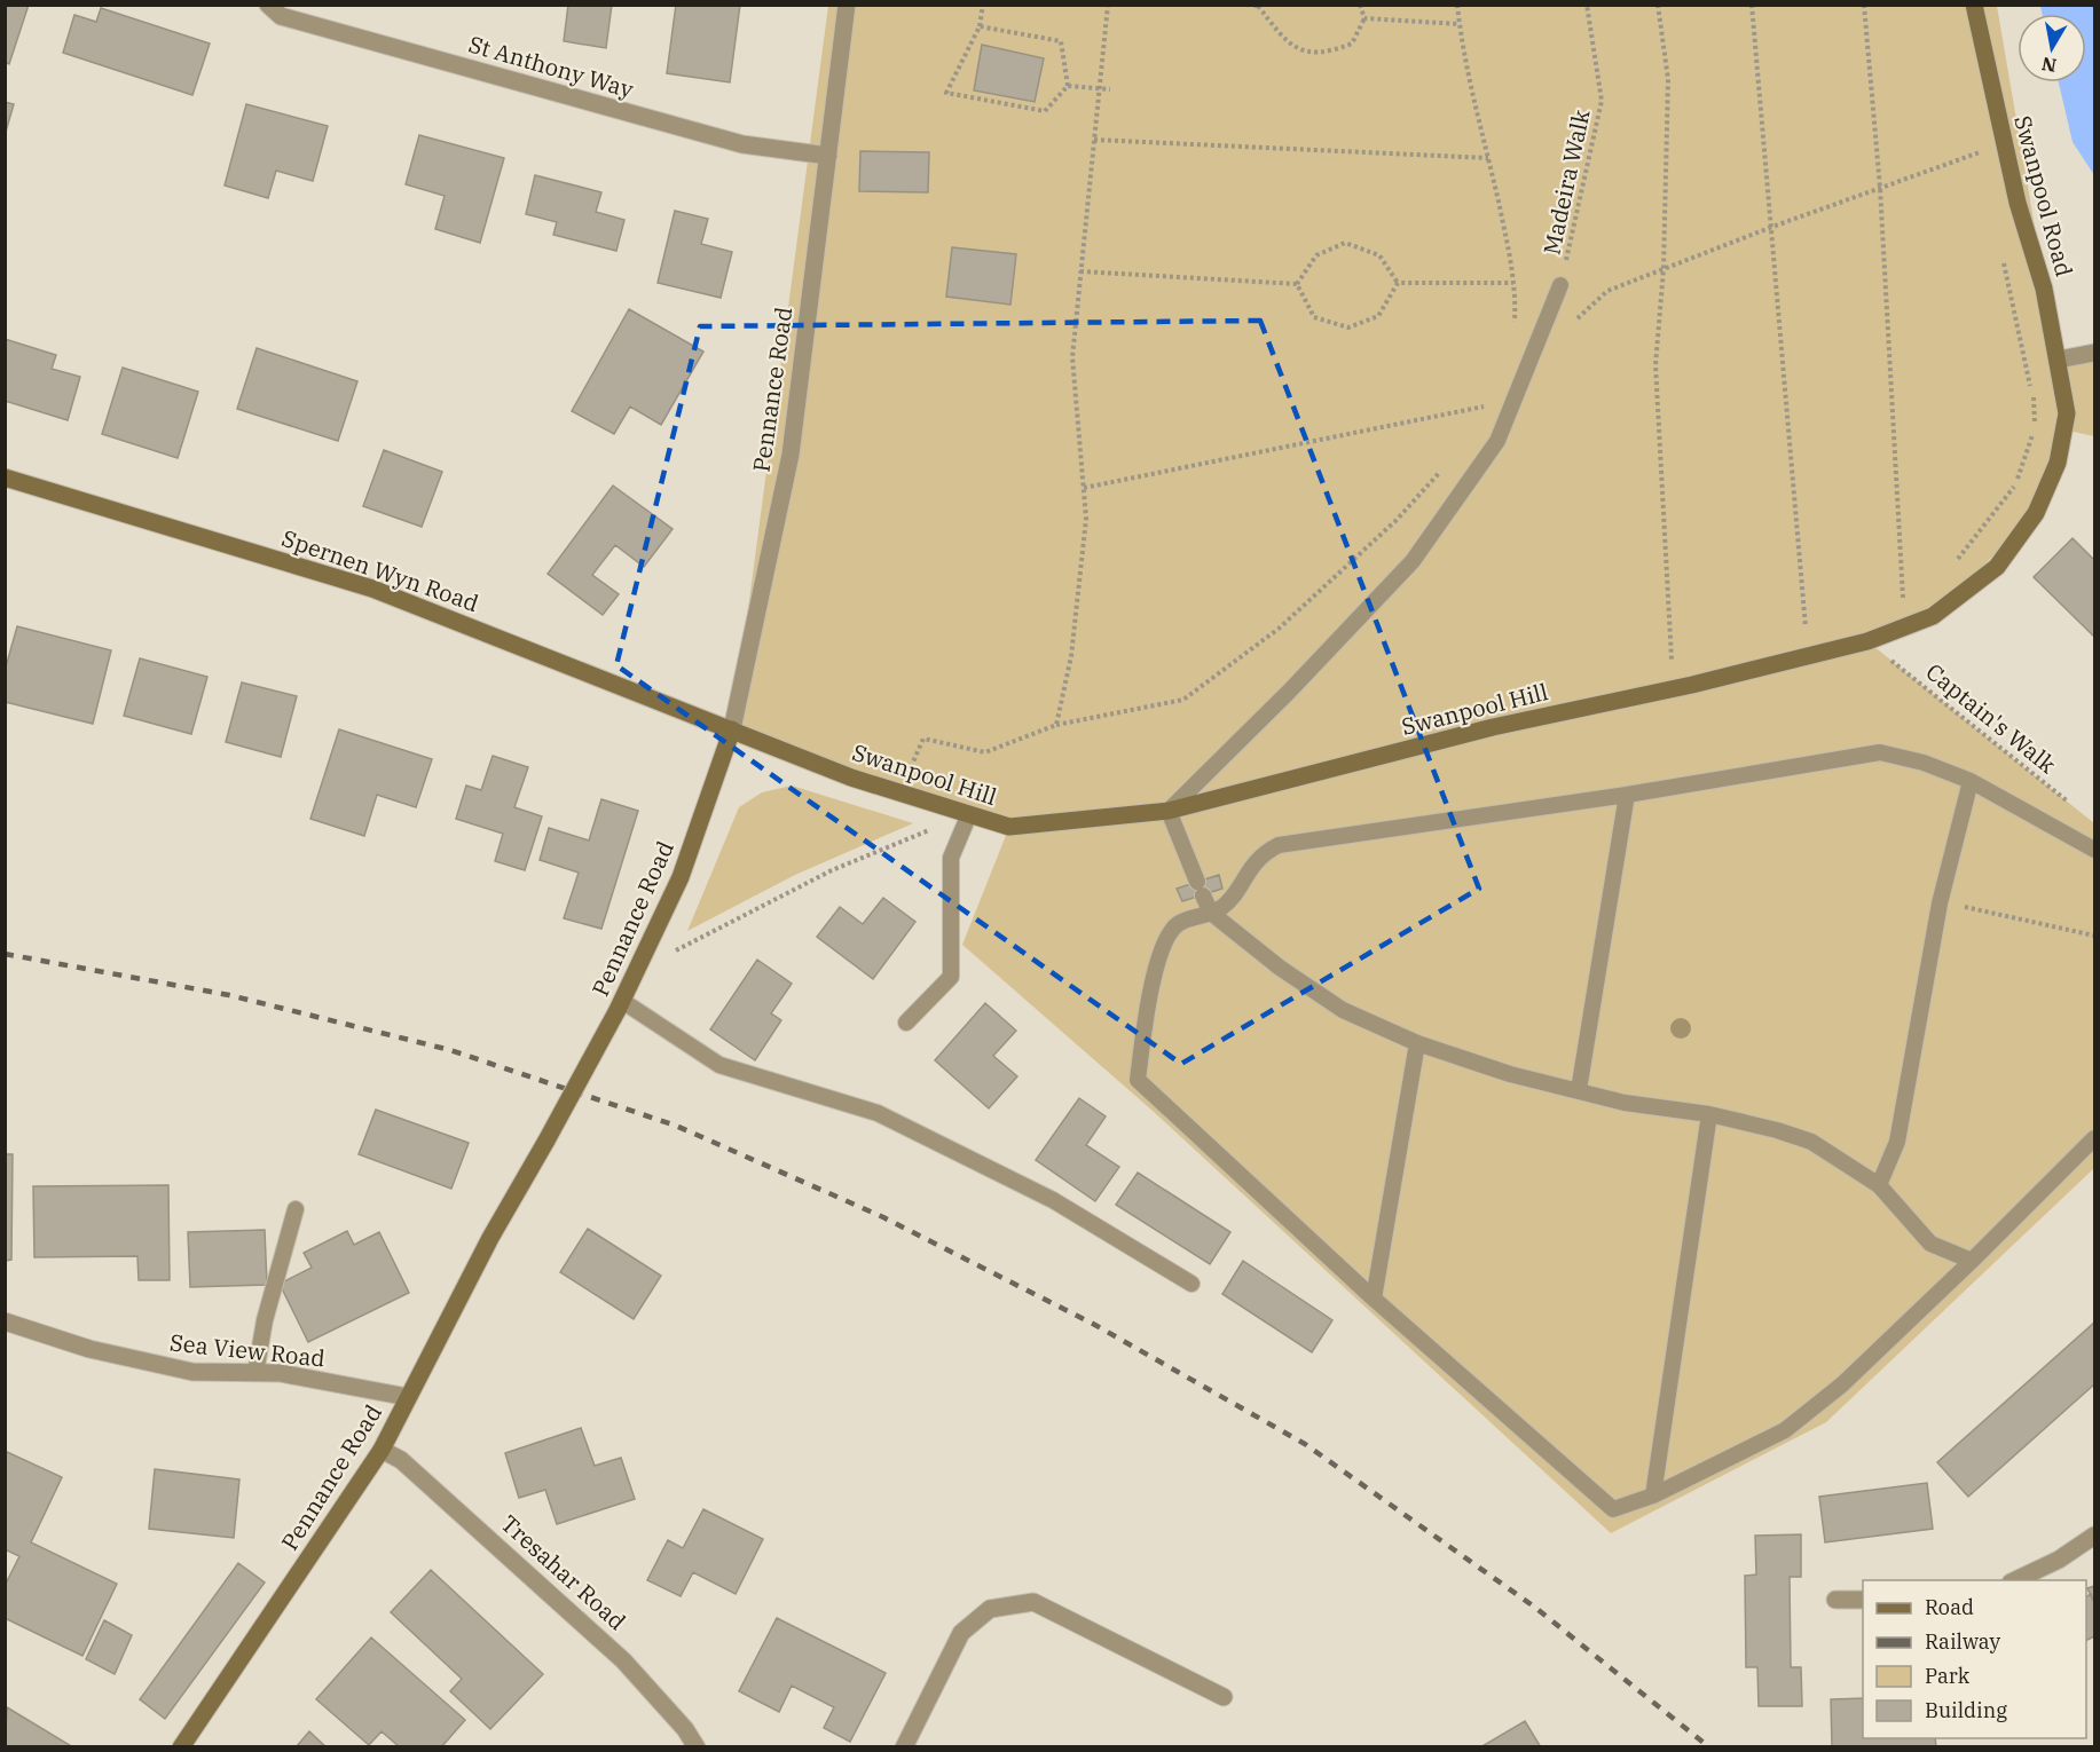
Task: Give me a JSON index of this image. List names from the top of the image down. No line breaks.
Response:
{"streets":{"street":["St Anthony Way","Swanpool Road","Pennance Road","Spernen Wyn Road","Swanpool Hill","Sea View Road","Tresahar Road"],"path":["Madeira Walk","Captain's Walk"]},"crossings":[["St Anthony Way","Pennance Road"],["Swanpool Road","Swanpool Hill"],["Pennance Road","Spernen Wyn Road"],["Pennance Road","Swanpool Hill"],["Pennance Road","Sea View Road"],["Pennance Road","Tresahar Road"],["Spernen Wyn Road","Swanpool Hill"],["Swanpool Hill","Captain's Walk"]],"legend":["Road","Railway","Park","Building"],"north":"bottom"}
